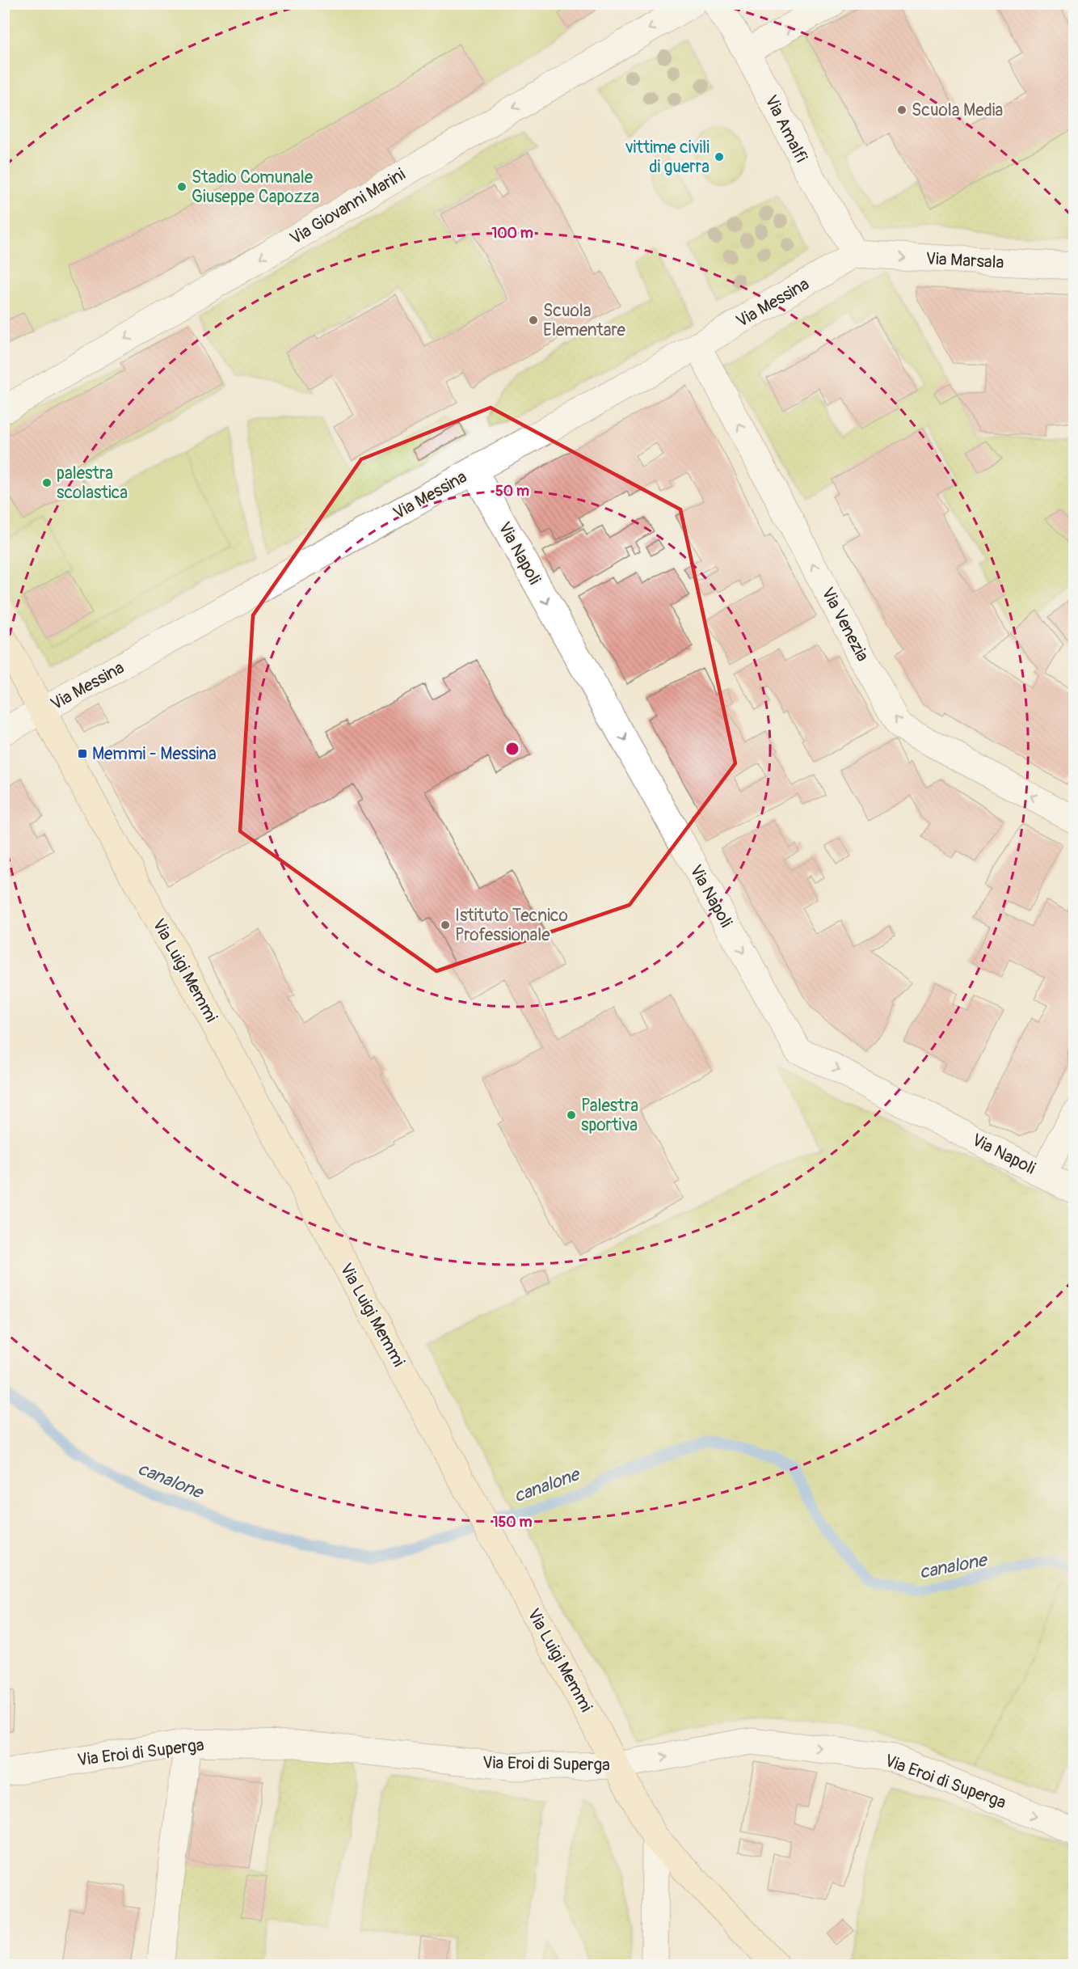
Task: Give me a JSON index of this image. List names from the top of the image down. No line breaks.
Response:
{"streets":{"street":["Via Amalfi","Via Giovanni Marini","Via Marsala","Via Messina","Via Napoli","Via Venezia","Via Luigi Memmi","Via Eroi di Superga"]},"crossings":[["Via Amalfi","Via Marsala"],["Via Amalfi","Via Messina"],["Via Marsala","Via Messina"],["Via Messina","Via Napoli"],["Via Messina","Via Venezia"],["Via Messina","Via Luigi Memmi"],["Via Luigi Memmi","Via Eroi di Superga"]],"one_way":["Via Giovanni Marini","Via Marsala","Via Napoli","Via Venezia","Via Eroi di Superga"],"water":["canalone"],"places":{"other":["Scuola Media","vittime civili di guerra","Stadio Comunale Giuseppe Capozza","Scuola Elementare","palestra scolastica","Istituto Tecnico Professionale","Palestra sportiva"],"transit":["Memmi - Messina"]},"rings":["100 m","50 m","150 m"]}
